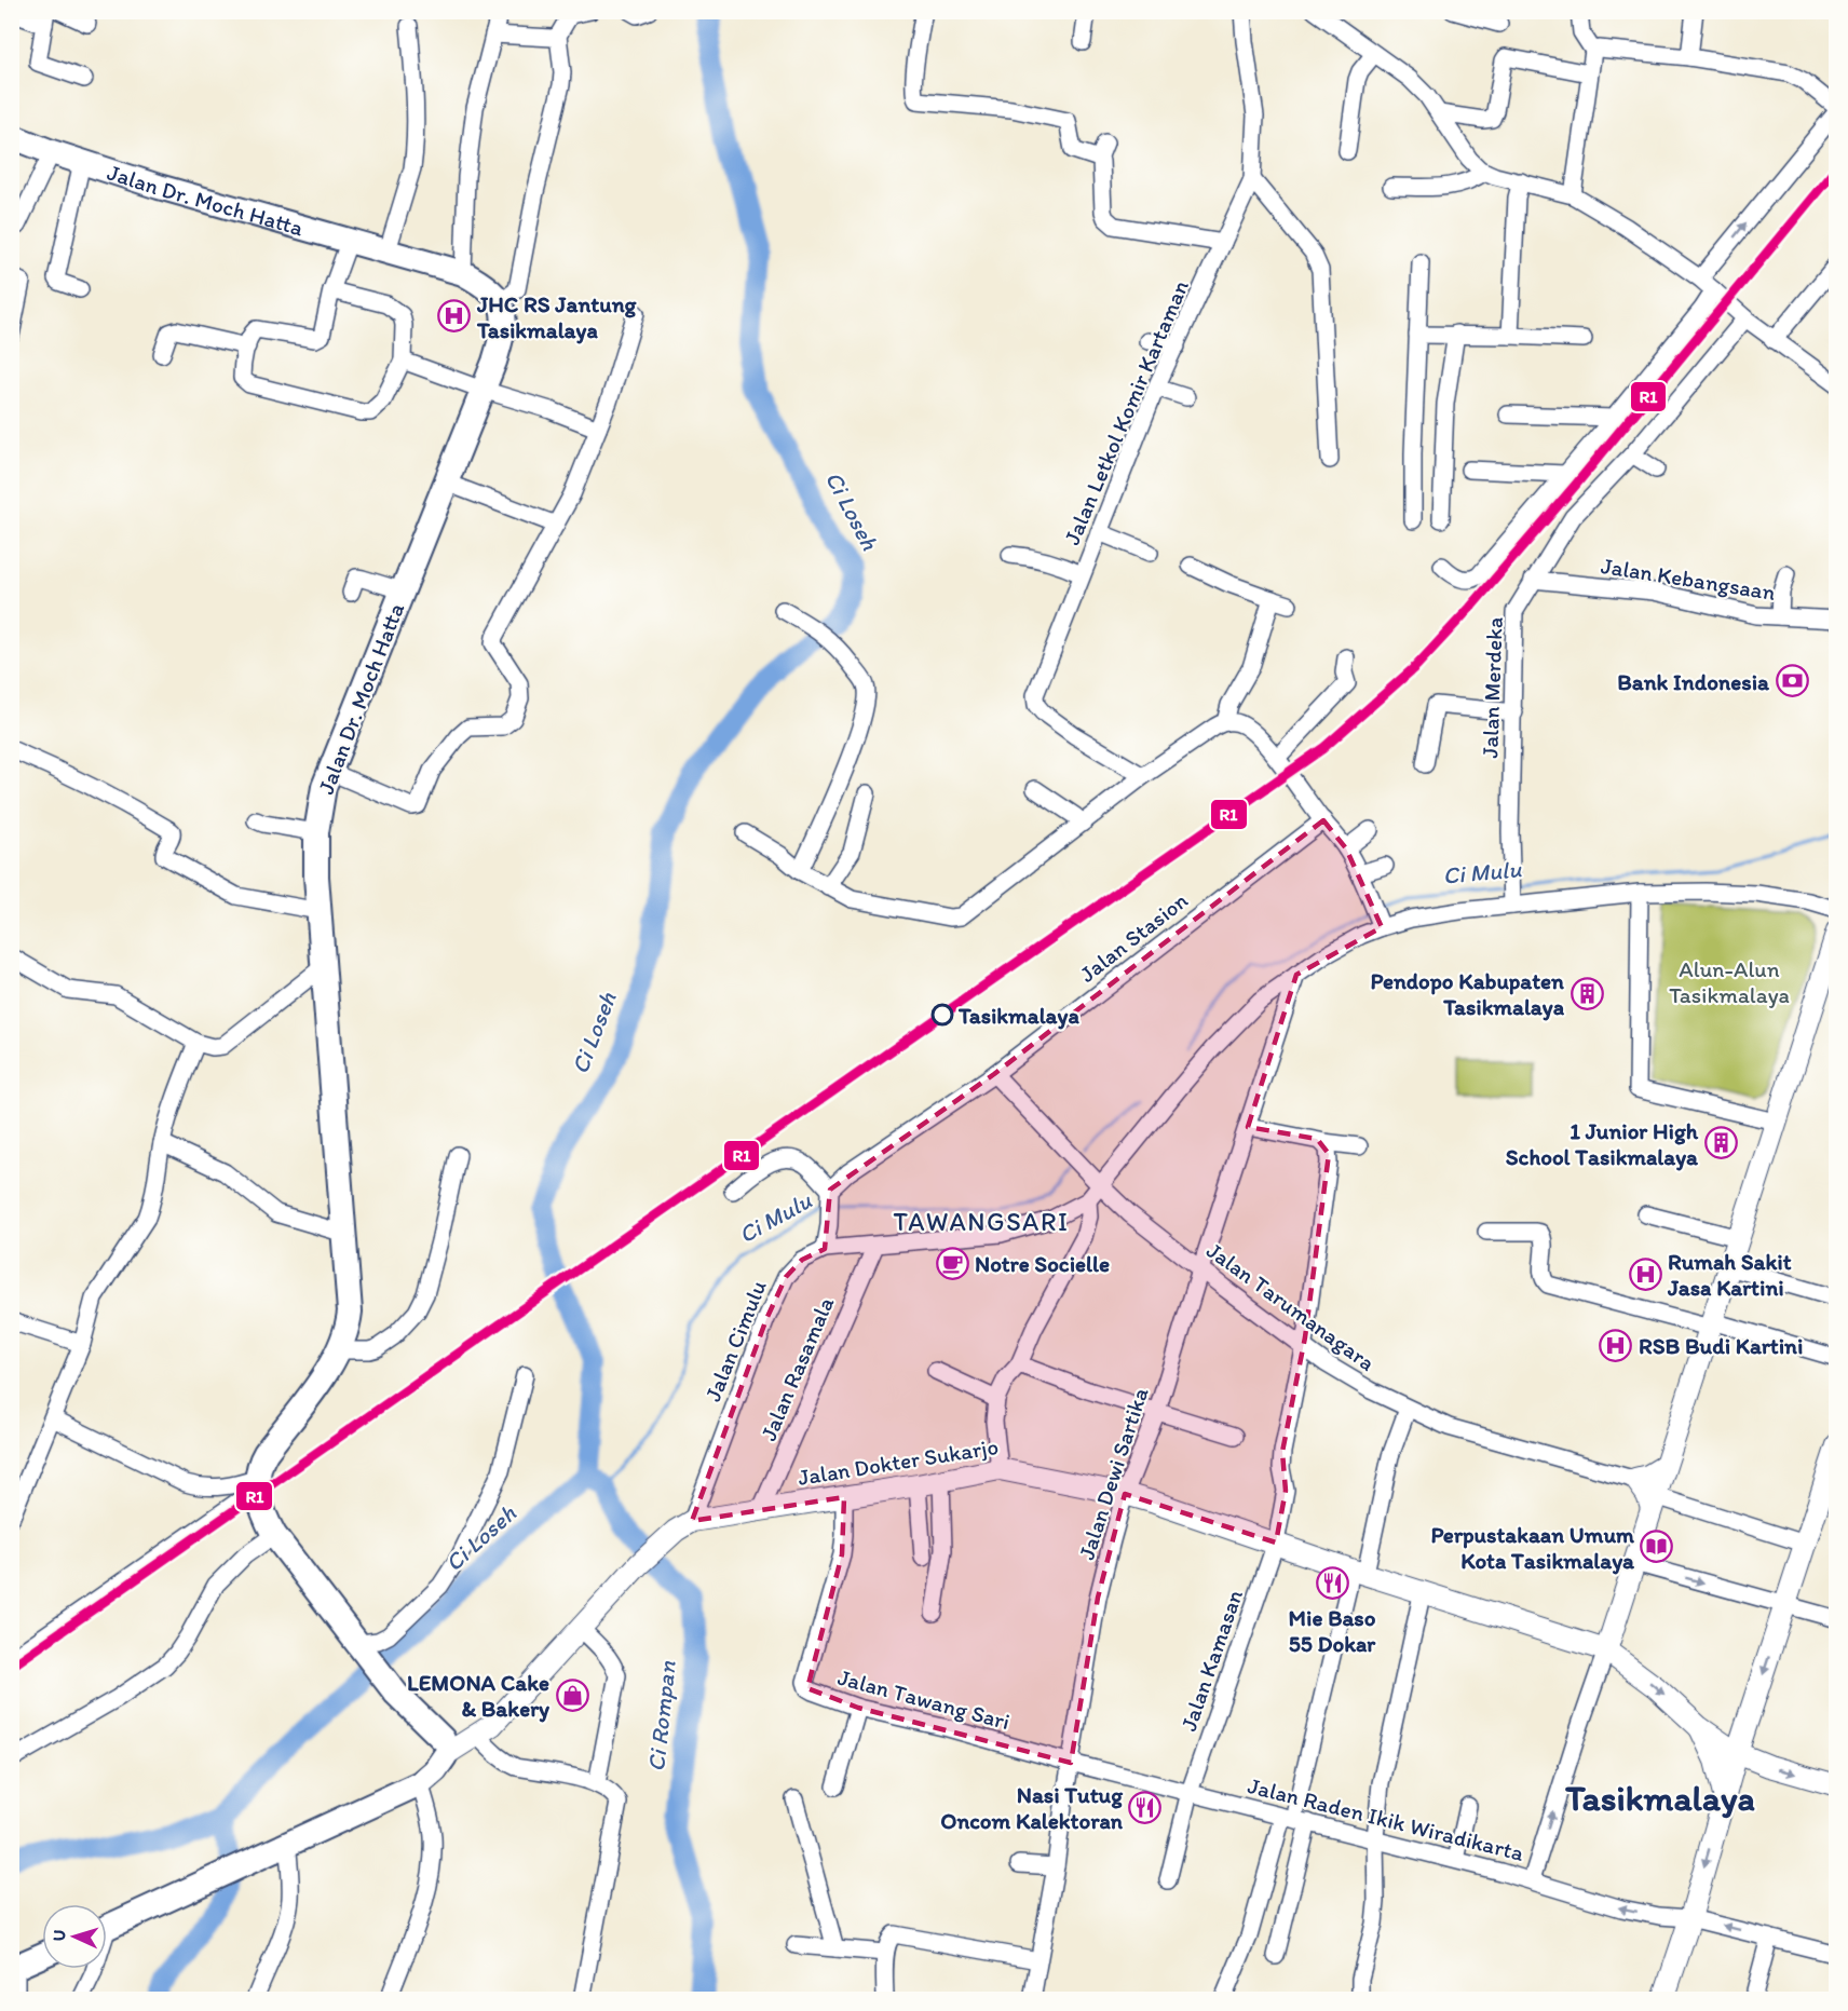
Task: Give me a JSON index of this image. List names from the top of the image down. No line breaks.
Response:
{"streets":{"highway":["Jalan Dr. Moch Hatta"],"main road":["Jalan Dokter Sukarjo"],"street":["Jalan Letkol Komir Kartaman","Jalan Kebangsaan","Jalan Merdeka","Jalan Stasion","Jalan Tarumanagara","Jalan Cimulu","Jalan Rasamala","Jalan Dewi Sartika","Jalan Kamasan","Jalan Tawang Sari","Jalan Raden Ikik Wiradikarta"]},"crossings":[["Jalan Kebangsaan","Jalan Merdeka"],["Jalan Merdeka","Jalan Cimulu"],["Jalan Stasion","Jalan Tarumanagara"],["Jalan Tarumanagara","Jalan Cimulu"],["Jalan Tarumanagara","Jalan Dewi Sartika"],["Jalan Tarumanagara","Jalan Kamasan"],["Jalan Cimulu","Jalan Rasamala"],["Jalan Cimulu","Jalan Dokter Sukarjo"],["Jalan Cimulu","Jalan Dewi Sartika"],["Jalan Rasamala","Jalan Dokter Sukarjo"],["Jalan Dokter Sukarjo","Jalan Dewi Sartika"],["Jalan Dokter Sukarjo","Jalan Kamasan"],["Jalan Dokter Sukarjo","Jalan Tawang Sari"],["Jalan Dewi Sartika","Jalan Tawang Sari"],["Jalan Dewi Sartika","Jalan Raden Ikik Wiradikarta"],["Jalan Kamasan","Jalan Raden Ikik Wiradikarta"],["Jalan Tawang Sari","Jalan Raden Ikik Wiradikarta"]],"districts":["TAWANGSARI","Tasikmalaya"],"water":["Ci Loseh","Ci Mulu","Ci Rompan"],"parks":["Alun-Alun Tasikmalaya"],"places":{"hospital":["JHC RS Jantung Tasikmalaya","Rumah Sakit Jasa Kartini","RSB Budi Kartini"],"bank":["Bank Indonesia"],"building":["Pendopo Kabupaten Tasikmalaya","1 Junior High School Tasikmalaya"],"other":["Tasikmalaya"],"cafe":["Notre Socielle"],"library":["Perpustakaan Umum Kota Tasikmalaya"],"restaurant":["Mie Baso 55 Dokar","Nasi Tutug Oncom Kalektoran"],"shop":["LEMONA Cake & Bakery"]},"lines":["transit line R1"],"north":"left"}
